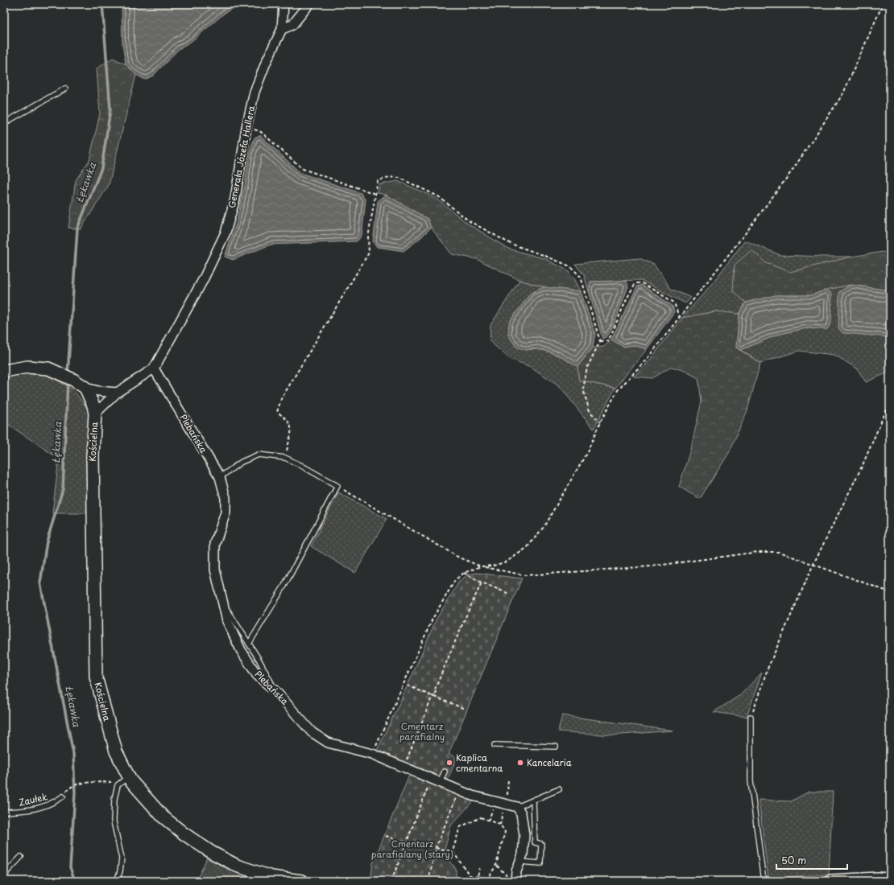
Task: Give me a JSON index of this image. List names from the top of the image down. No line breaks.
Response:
{"streets":{"street":["Generała Józefa Hallera","Plebańska","Kościelna"],"lane":["Zaułek"]},"crossings":[["Generała Józefa Hallera","Plebańska"],["Generała Józefa Hallera","Kościelna"]],"water":["Łękawka"],"parks":["Cmentarz parafialny","Cmentarz parafialany (stary)"],"places":["Kaplica cmentarna","Kancelaria"],"scale_bar":"50 m"}
